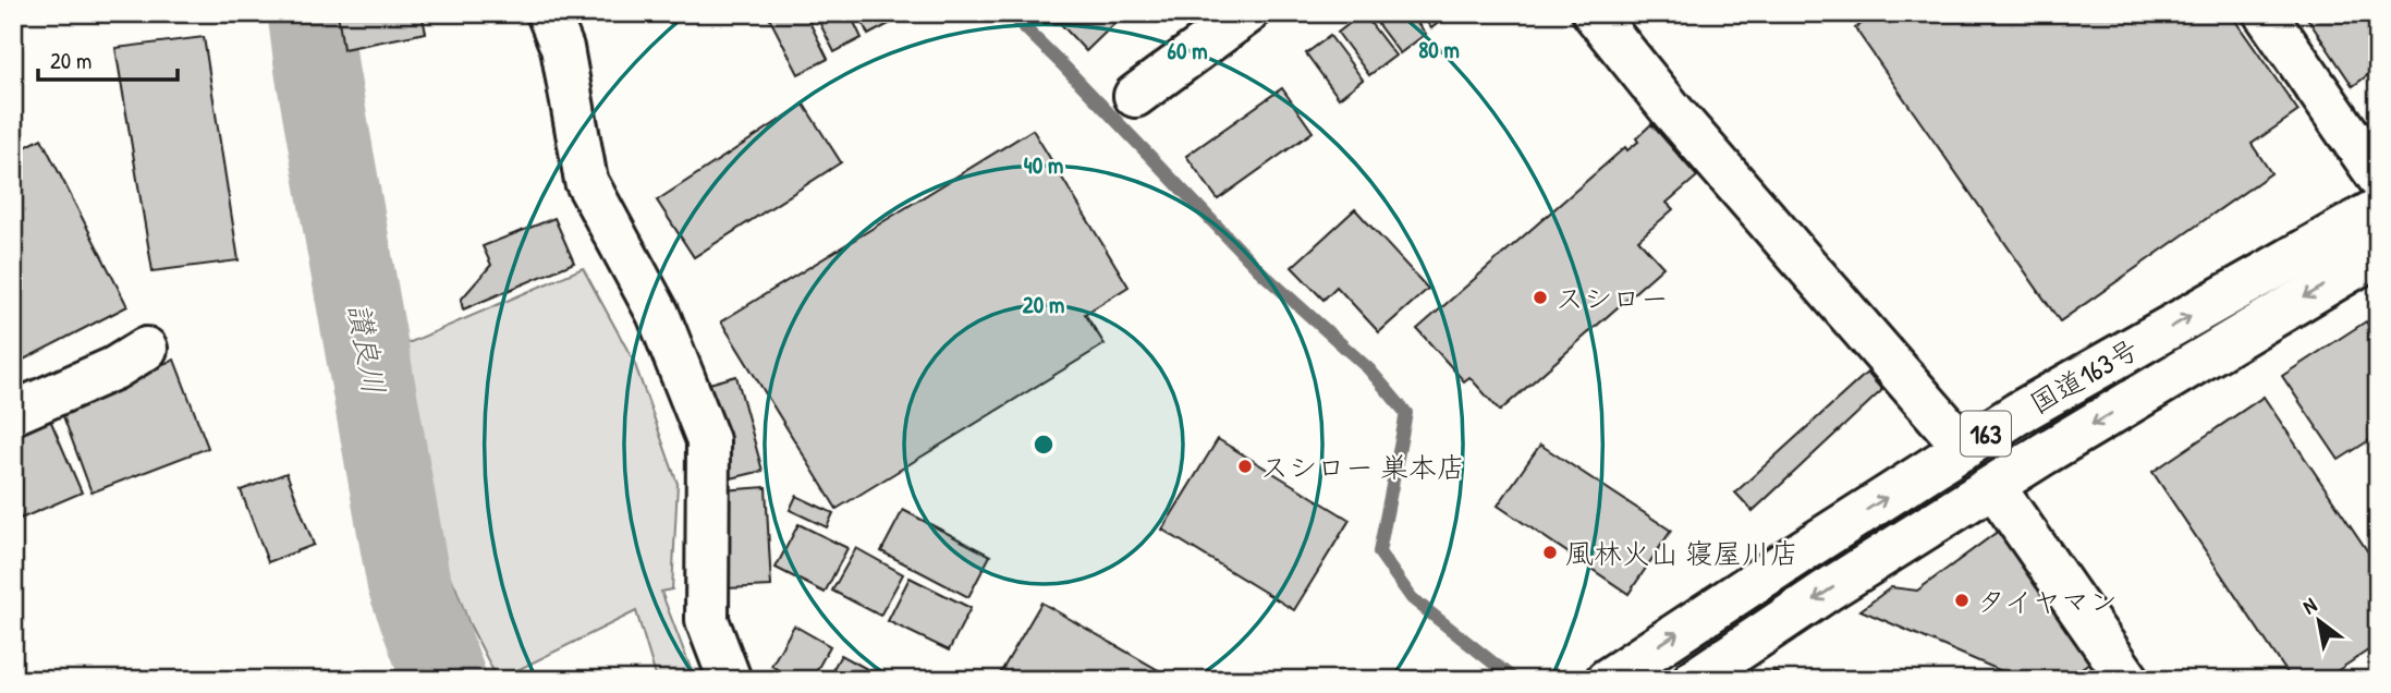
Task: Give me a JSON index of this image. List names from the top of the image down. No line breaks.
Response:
{"streets":{"main road":["国道163号","163"]},"water":["讃良川"],"places":["スシロー","スシロー 巣本店","風林火山 寝屋川店","タイヤマン"],"scale_bar":"20 m","north":"top left","rings":["80 m","60 m","40 m","20 m"]}
